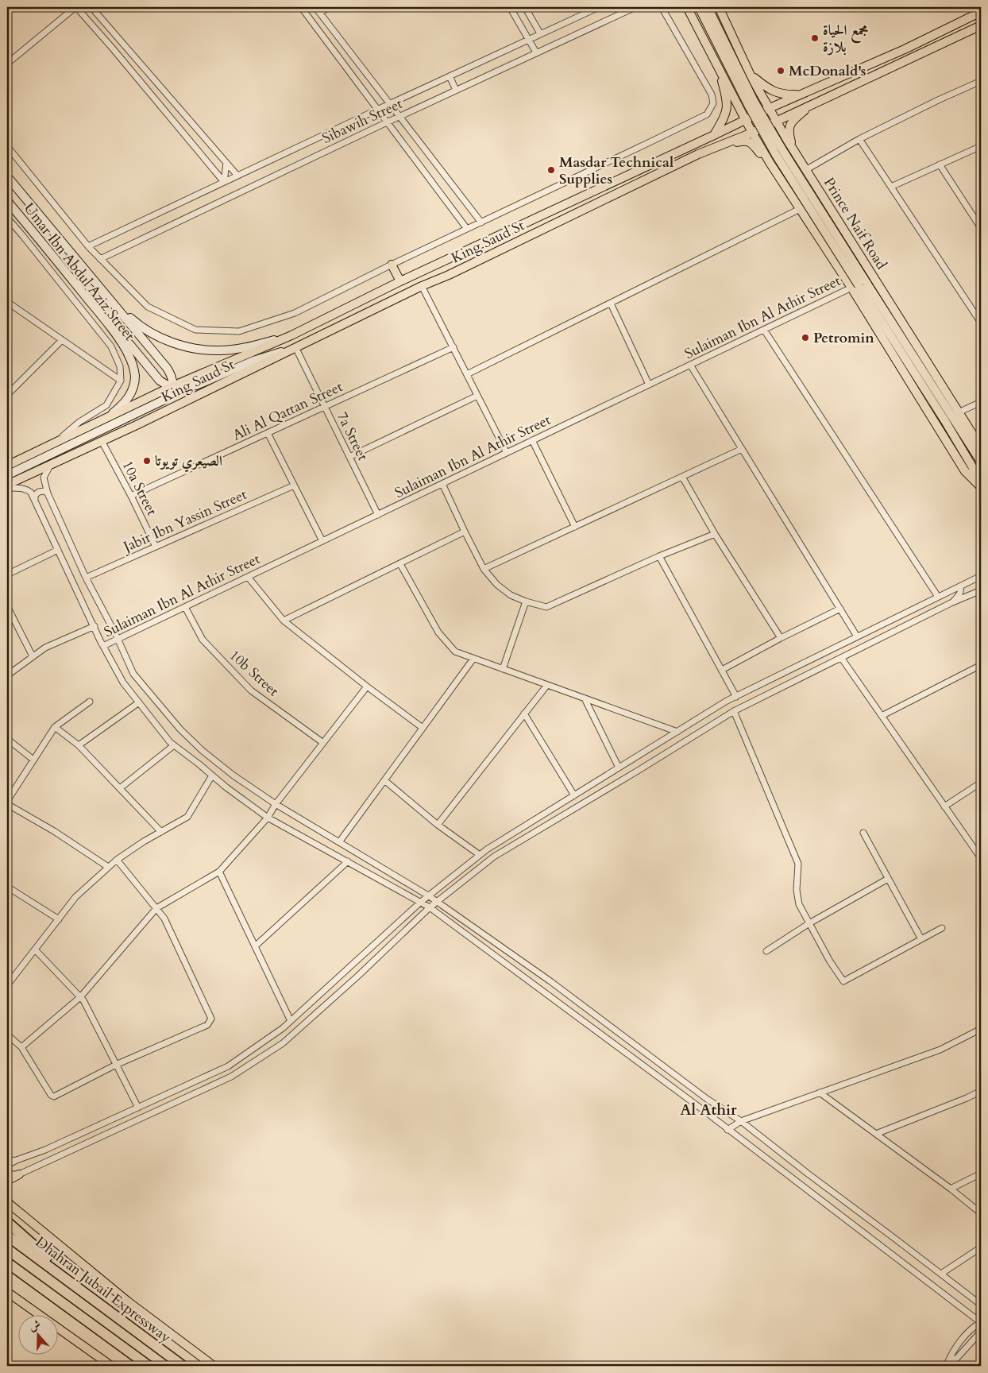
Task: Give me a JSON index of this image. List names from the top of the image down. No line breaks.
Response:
{"streets":{"highway":["Dhahran Jubail Expressway"],"main road":["Prince Naif Road","King Saud St","Umar Ibn Abdul Aziz Street"],"street":["Sibawih Street","Sulaiman Ibn Al Athir Street","Ali Al Qattan Street","7a Street","10a Street","Jabir Ibn Yassin Street","10b Street"]},"crossings":[["Prince Naif Road","King Saud St"],["King Saud St","Umar Ibn Abdul Aziz Street"],["King Saud St","7a Street"],["King Saud St","10a Street"],["Sulaiman Ibn Al Athir Street","7a Street"],["Sulaiman Ibn Al Athir Street","10b Street"],["Ali Al Qattan Street","7a Street"],["Ali Al Qattan Street","10a Street"],["10a Street","Jabir Ibn Yassin Street"]],"districts":["Al Athir"],"places":["مجمع الحياة بلازة","McDonald's","Masdar Technical Supplies","Petromin","الصيعري تويوتا"],"north":"top"}
